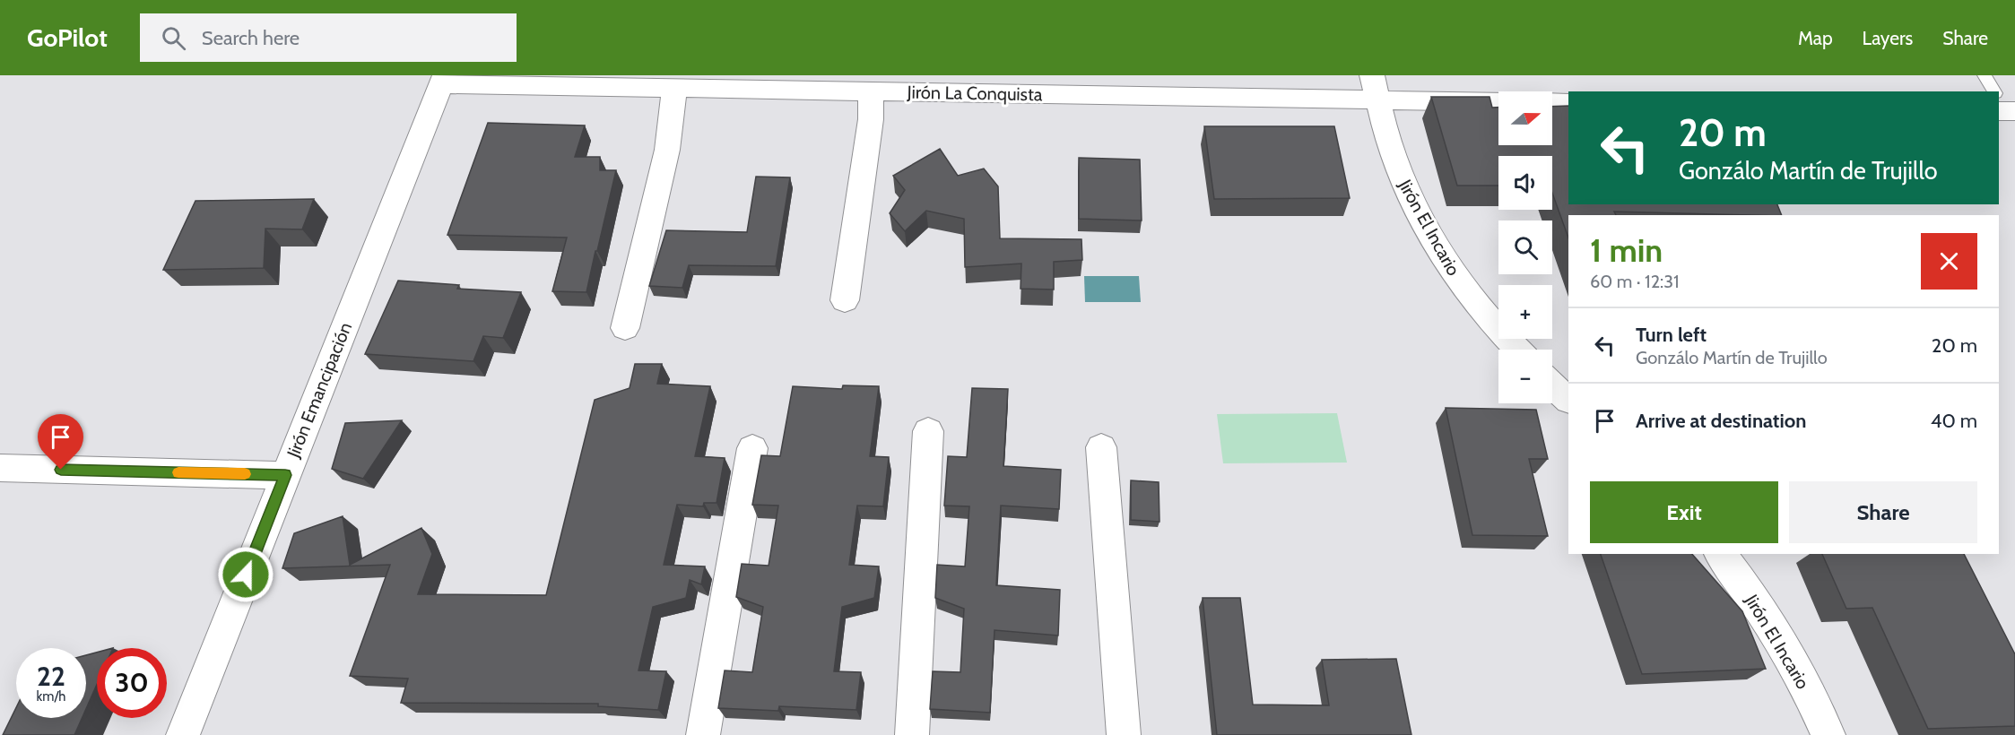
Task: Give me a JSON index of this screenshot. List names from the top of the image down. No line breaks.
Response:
{"streets":{"street":["Jirón La Conquista","Jirón El Incario","Jirón Emancipación"]},"crossings":[["Jirón La Conquista","Jirón El Incario"],["Jirón La Conquista","Jirón Emancipación"]],"north":"right","page":{"header":"GoPilot","search":"Search here","nav":["Map","Layers","Share"],"map_buttons":["+","−"],"turn":["20 m","Gonzálo Martín de Trujillo"],"heading":["1 min","60 m · 12:31"],"list":[{"name":"Turn left","note":"Gonzálo Martín de Trujillo","value":"20 m"},{"name":"Arrive at destination","value":"40 m"}],"buttons":["Exit","Share"],"speed":"22 km/h","limit":"30"}}
